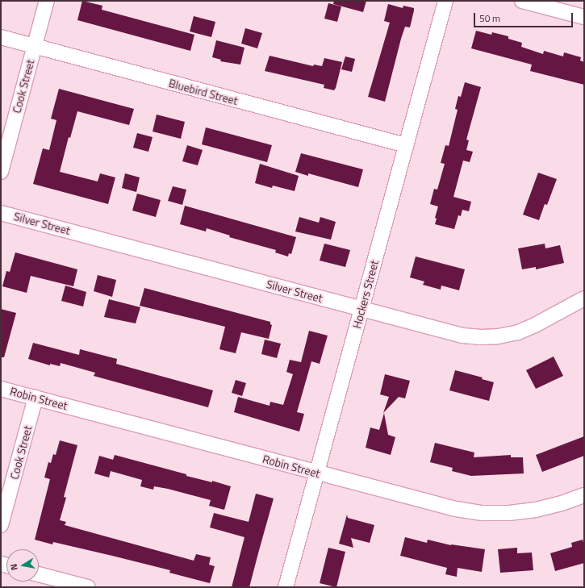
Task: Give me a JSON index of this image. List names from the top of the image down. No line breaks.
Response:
{"streets":{"street":["Cook Street","Bluebird Street","Silver Street","Hockers Street","Robin Street"]},"crossings":[["Cook Street","Bluebird Street"],["Cook Street","Robin Street"],["Bluebird Street","Hockers Street"],["Silver Street","Hockers Street"],["Hockers Street","Robin Street"]],"scale_bar":"50 m","north":"left"}
